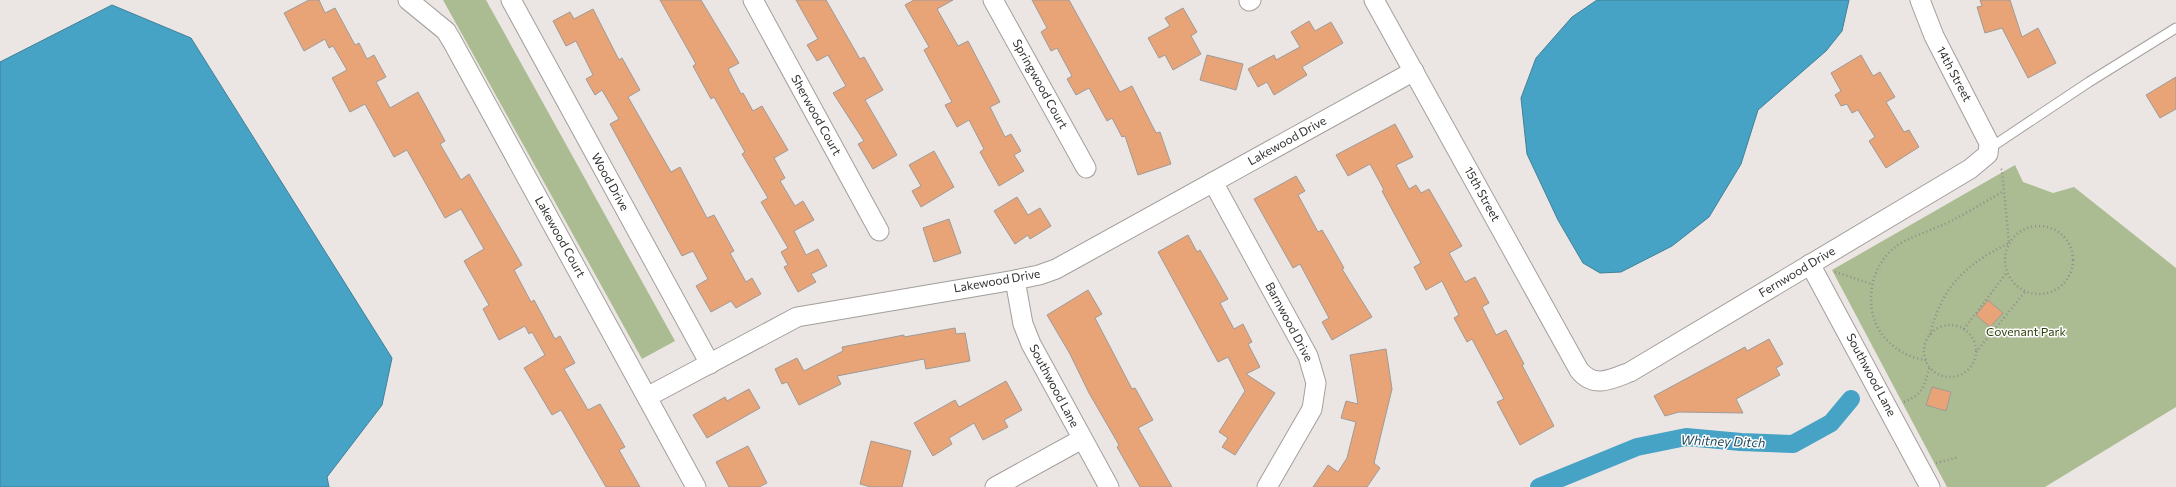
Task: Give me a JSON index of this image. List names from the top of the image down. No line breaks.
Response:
{"streets":{"street":["14th Street","Springwood Court","Sherwood Court","Lakewood Drive","Wood Drive","15th Street","Lakewood Court","Fernwood Drive","Barnwood Drive","Southwood Lane"]},"crossings":[["14th Street","Fernwood Drive"],["Lakewood Drive","Wood Drive"],["Lakewood Drive","15th Street"],["Lakewood Drive","Lakewood Court"],["Lakewood Drive","Barnwood Drive"],["Lakewood Drive","Southwood Lane"],["15th Street","Fernwood Drive"],["Fernwood Drive","Southwood Lane"]],"water":["Whitney Ditch"],"parks":["Covenant Park"]}
